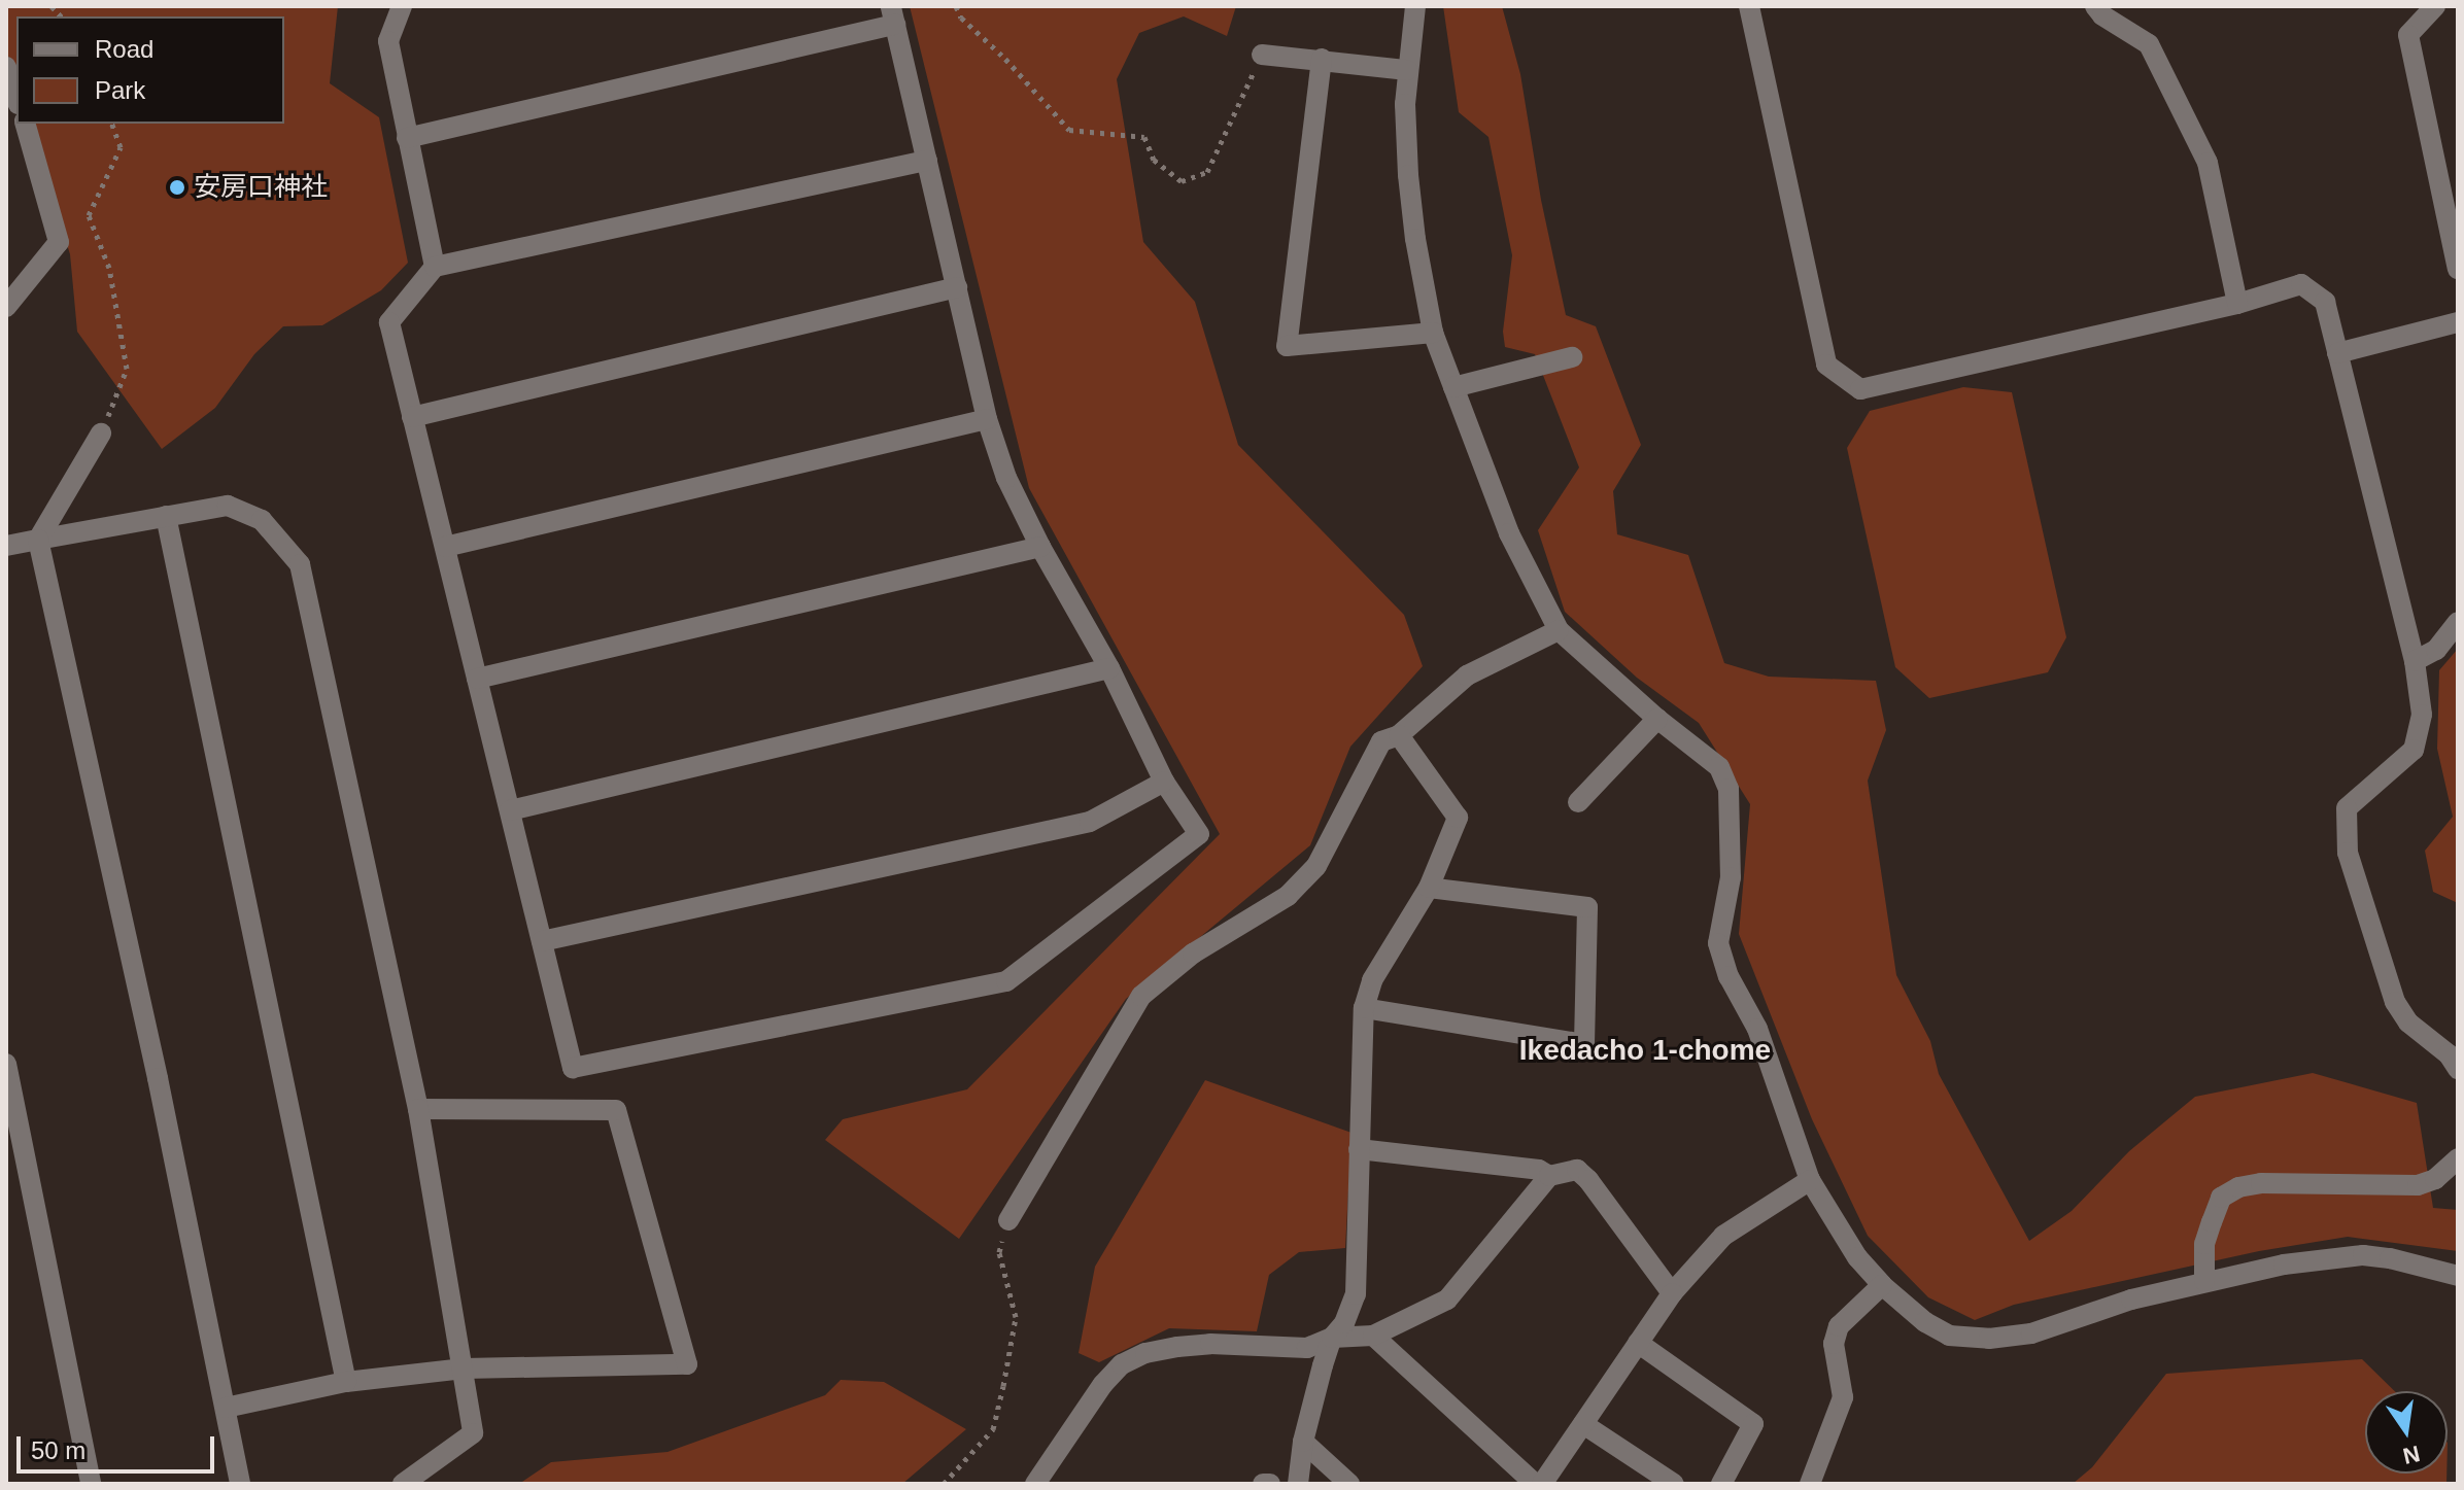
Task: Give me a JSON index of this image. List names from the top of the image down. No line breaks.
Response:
{"districts":["Ikedacho 1-chome"],"places":["安房口神社"],"legend":["Road","Park"],"scale_bar":"50 m","north":"bottom"}
